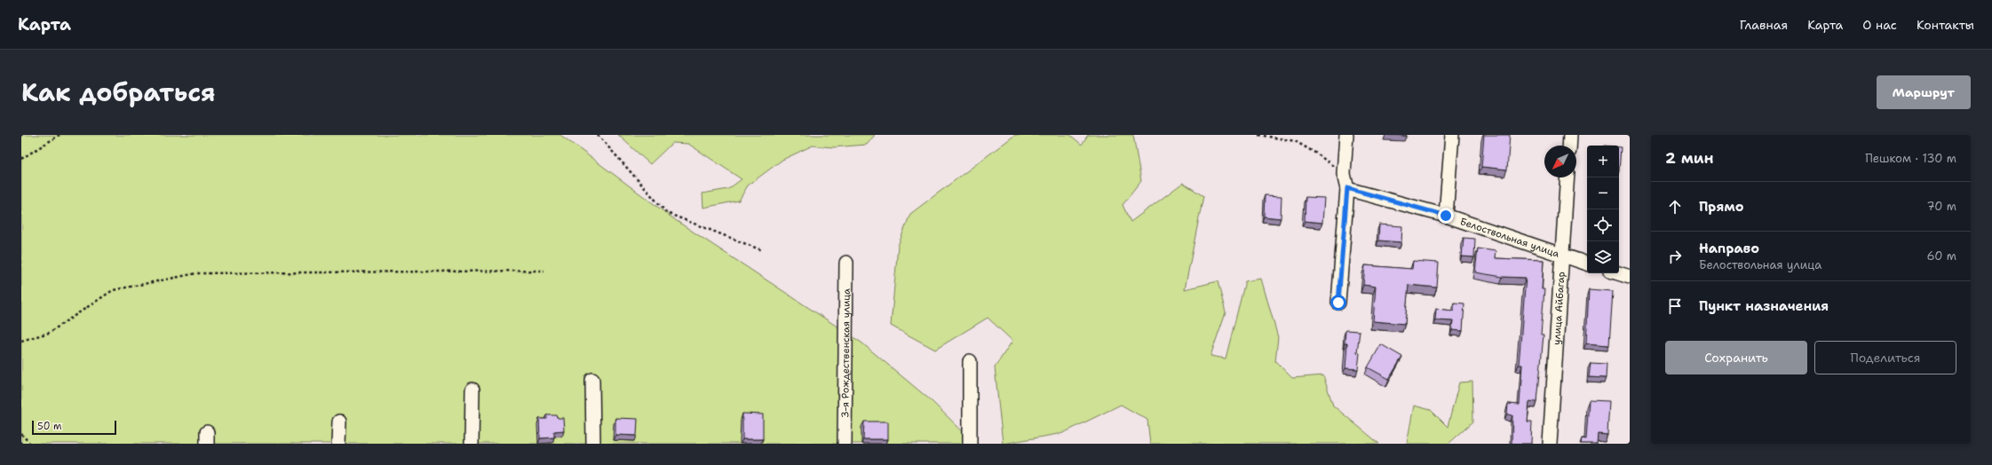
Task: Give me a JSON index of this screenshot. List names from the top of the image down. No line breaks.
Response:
{"streets":{"street":["Белоствольная улица","улица Айбагар","3-я Рождественская улица"]},"crossings":[["Белоствольная улица","улица Айбагар"]],"scale_bar":"50 m","north":"bottom left","page":{"header":"Карта","nav":["Главная","Карта","О нас","Контакты"],"title":"Как добраться","buttons":["Маршрут",["Сохранить","Поделиться"]],"heading":["2 мин","Пешком · 130 m"],"map_buttons":["+","−"],"list":[["Прямо","70 m"],["Направо","Белоствольная улица","60 m"],"Пункт назначения"],"scale":"50 m"}}
